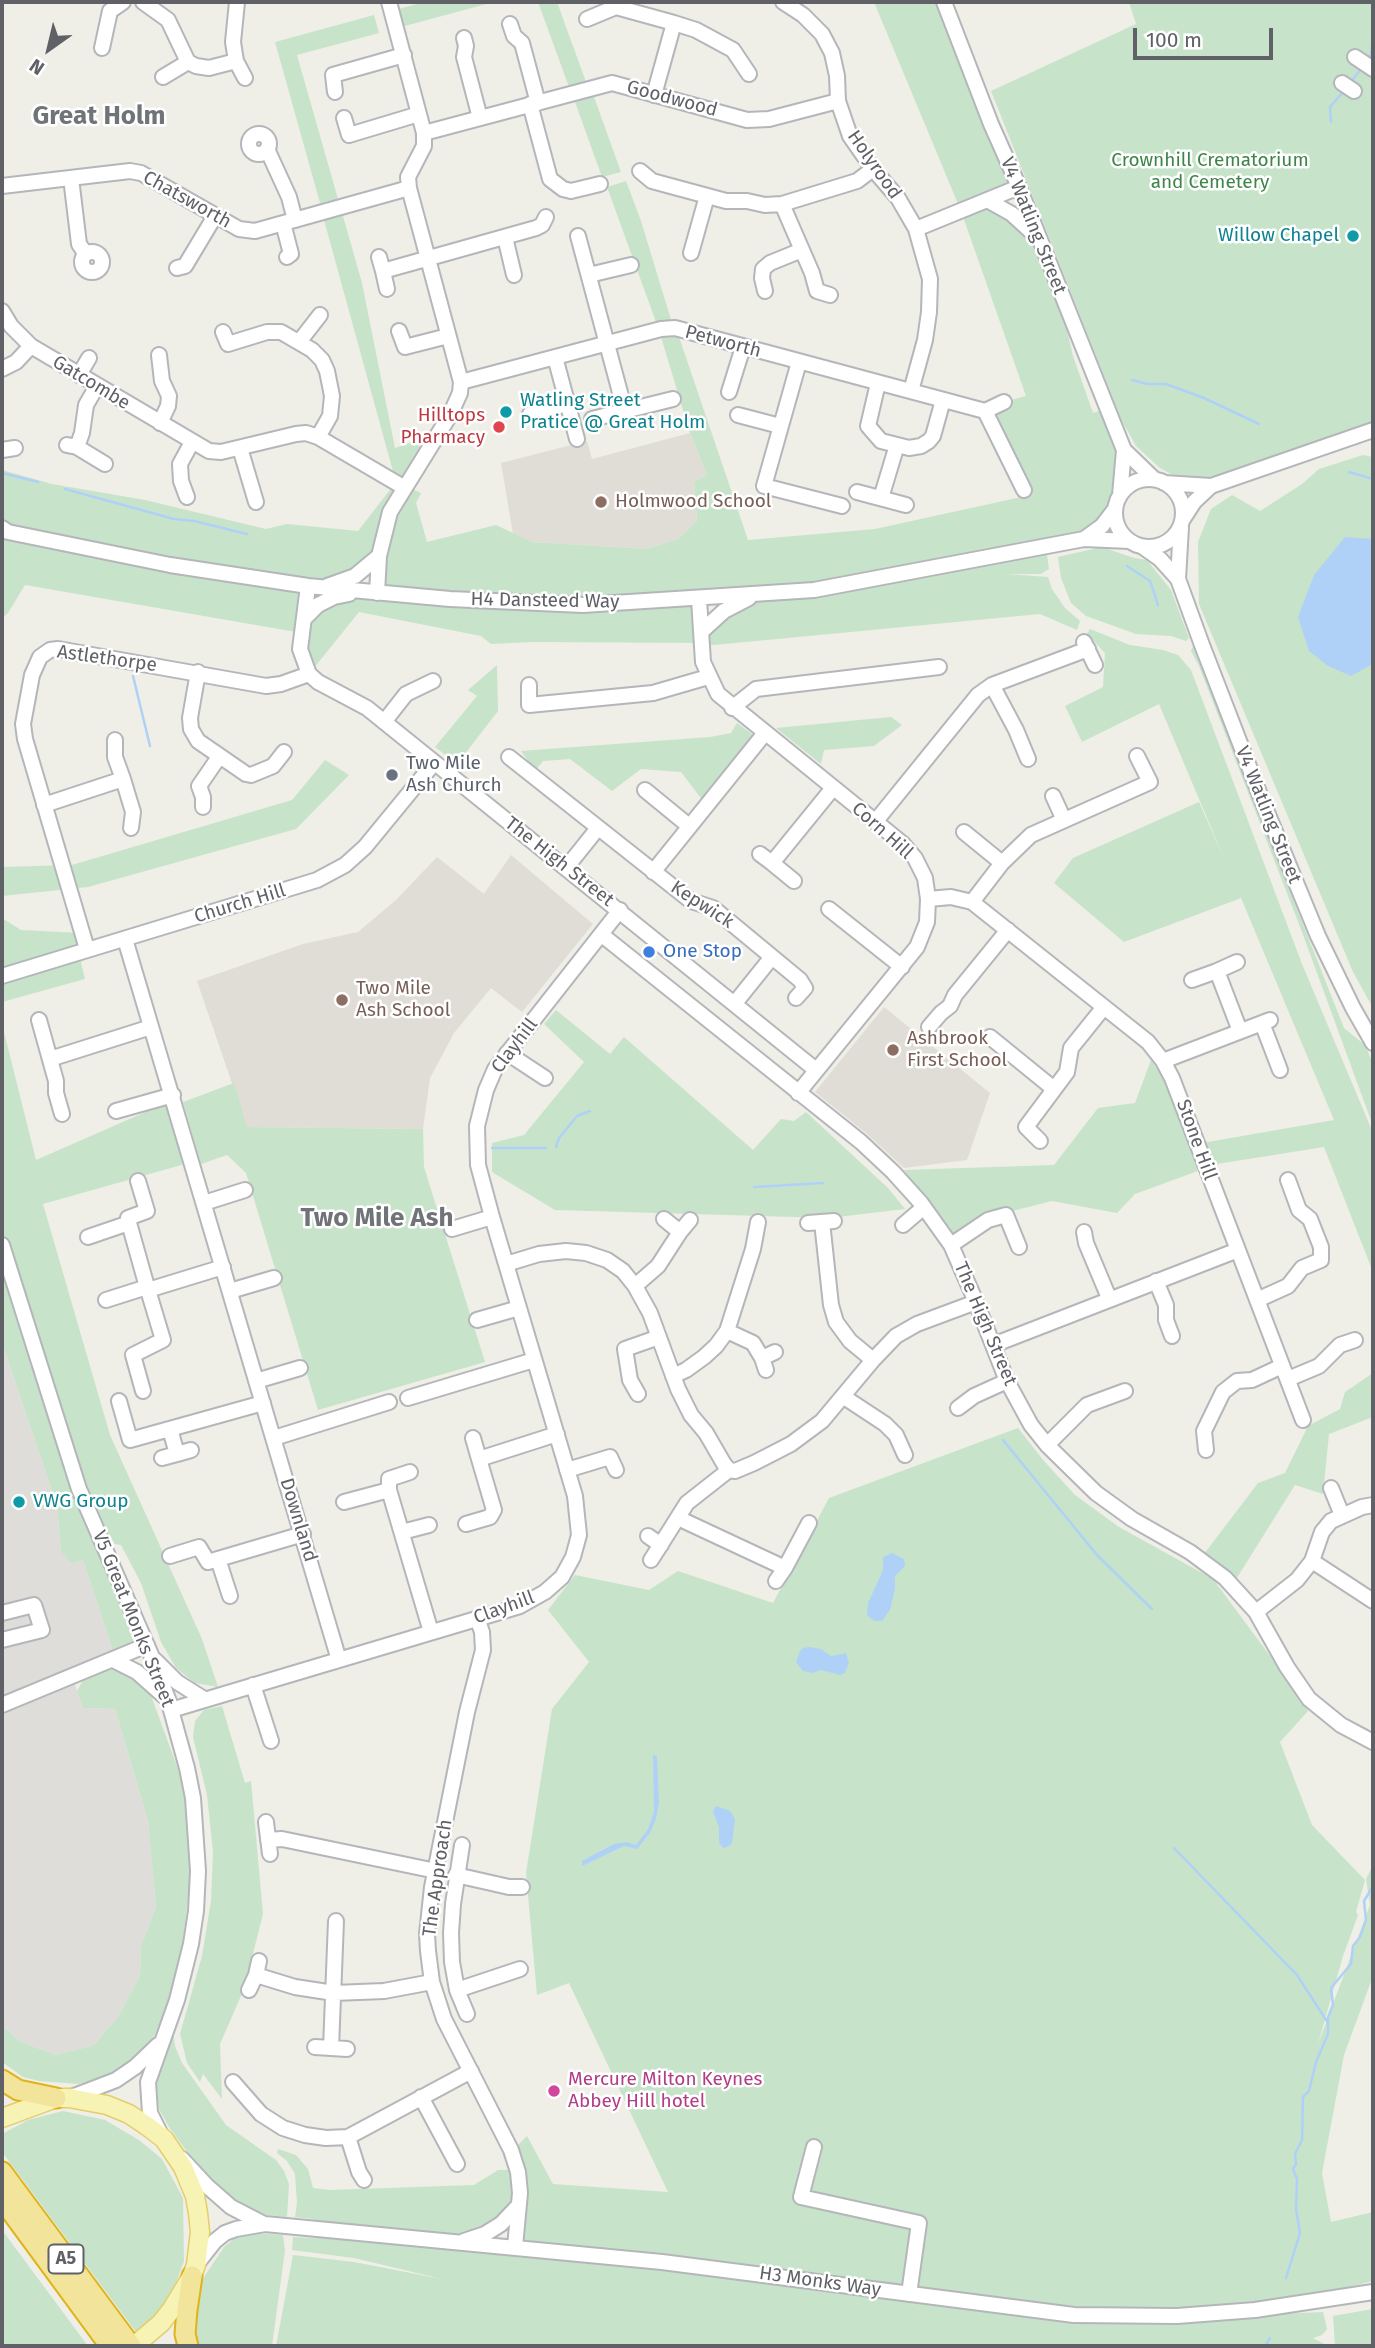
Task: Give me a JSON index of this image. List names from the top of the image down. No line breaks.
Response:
{"streets":{"highway":["A5"],"street":["Goodwood","Holyrood","Chatsworth","V4 Watling Street","Petworth","Gatcombe","H4 Dansteed Way","Astlethorpe","Corn Hill","The High Street","Church Hill","Kepwick","Clayhill","Stone Hill","Downland","V5 Great Monks Street","The Approach","H3 Monks Way"]},"crossings":[["Goodwood","Holyrood"],["Holyrood","Petworth"],["V4 Watling Street","H4 Dansteed Way"],["H4 Dansteed Way","Corn Hill"],["Astlethorpe","The High Street"],["Astlethorpe","Church Hill"],["Corn Hill","The High Street"],["The High Street","Church Hill"],["The High Street","Clayhill"],["Church Hill","Downland"],["Clayhill","Downland"],["Clayhill","V5 Great Monks Street"],["Clayhill","The Approach"],["V5 Great Monks Street","H3 Monks Way"],["The Approach","H3 Monks Way"]],"districts":["Great Holm","Two Mile Ash"],"parks":["Crownhill Crematorium and Cemetery"],"places":["Willow Chapel","Watling Street Pratice @ Great Holm","Hilltops Pharmacy","Holmwood School","Two Mile Ash Church","One Stop","Two Mile Ash School","Ashbrook First School","VWG Group","Mercure Milton Keynes Abbey Hill hotel"],"scale_bar":"100 m","north":"bottom left"}
